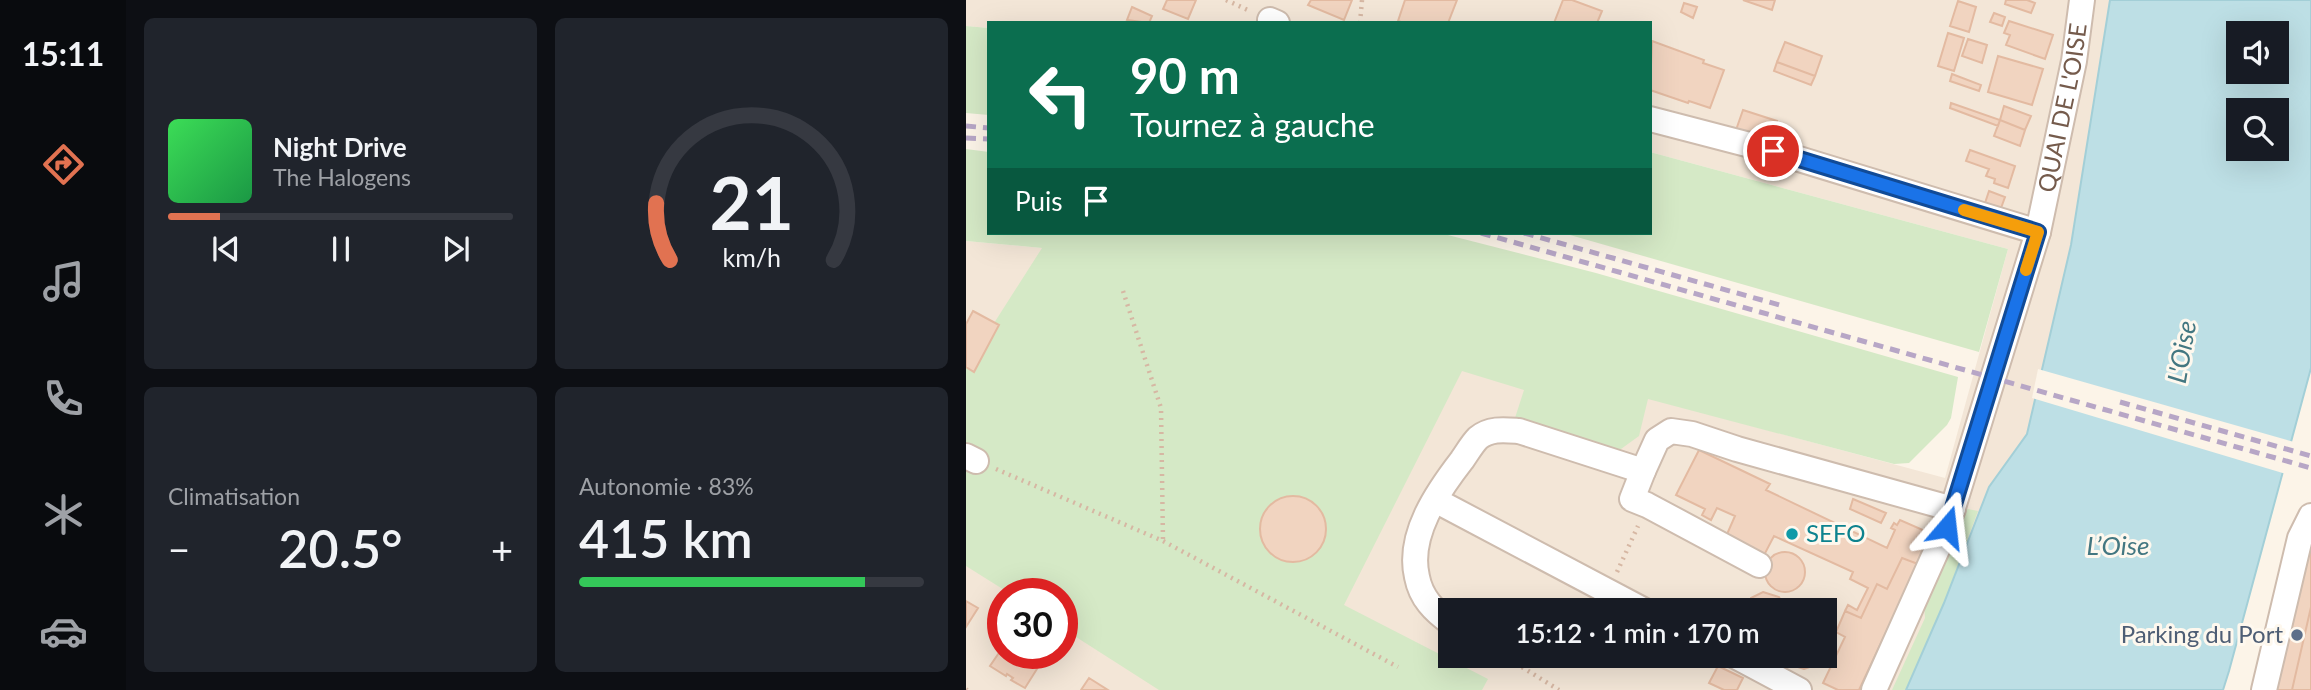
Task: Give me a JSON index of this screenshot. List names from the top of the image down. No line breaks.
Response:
{"streets":{"street":["QUAI DE L'OISE"]},"water":["L'Oise","L’Oise"],"places":["SEFO","Parking du Port"],"page":{"tabs":"15:11","turn":["90 m","Tournez à gauche"],"song":["Night Drive","The Halogens"],"then":"Puis","tile":["Climatisation",["Autonomie · 83%","415 km"]],"heat":["−","20.5°","+"],"limit":"30","trip":"15:12 · 1 min · 170 m","gauge":["21","km/h"]}}
